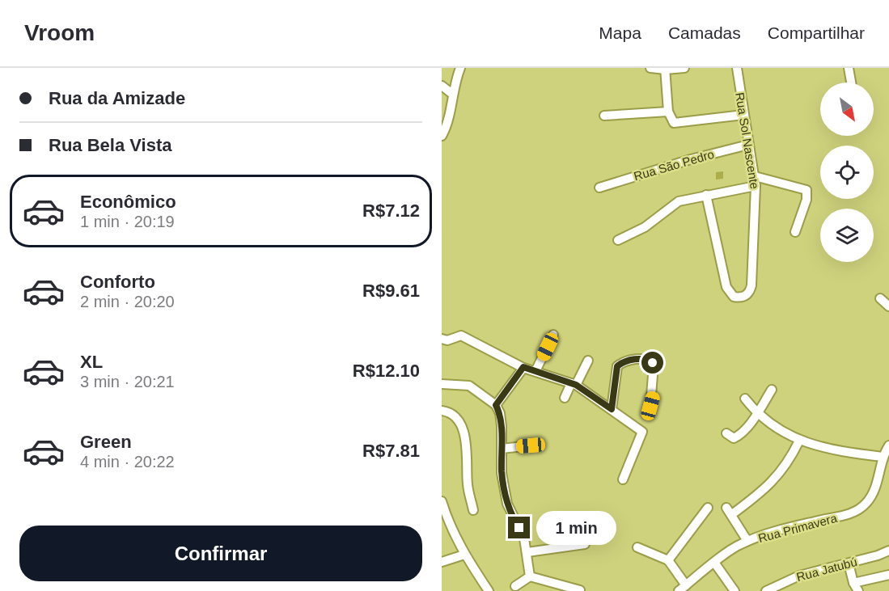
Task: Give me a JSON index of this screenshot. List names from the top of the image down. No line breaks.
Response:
{"streets":{"street":["Rua Sol Nascente","Rua São Pedro","Rua Primavera","Rua Jatubú"]},"crossings":[["Rua Sol Nascente","Rua São Pedro"]],"north":"bottom right","page":{"header":"Vroom","nav":["Mapa","Camadas","Compartilhar"],"banner":["Rua da Amizade","Rua Bela Vista"],"list":[{"name":"Econômico","note":"1 min · 20:19","value":"R$7.12"},{"name":"Conforto","note":"2 min · 20:20","value":"R$9.61"},{"name":"XL","note":"3 min · 20:21","value":"R$12.10"},{"name":"Green","note":"4 min · 20:22","value":"R$7.81"}],"bubble":"1 min","buttons":"Confirmar"}}
